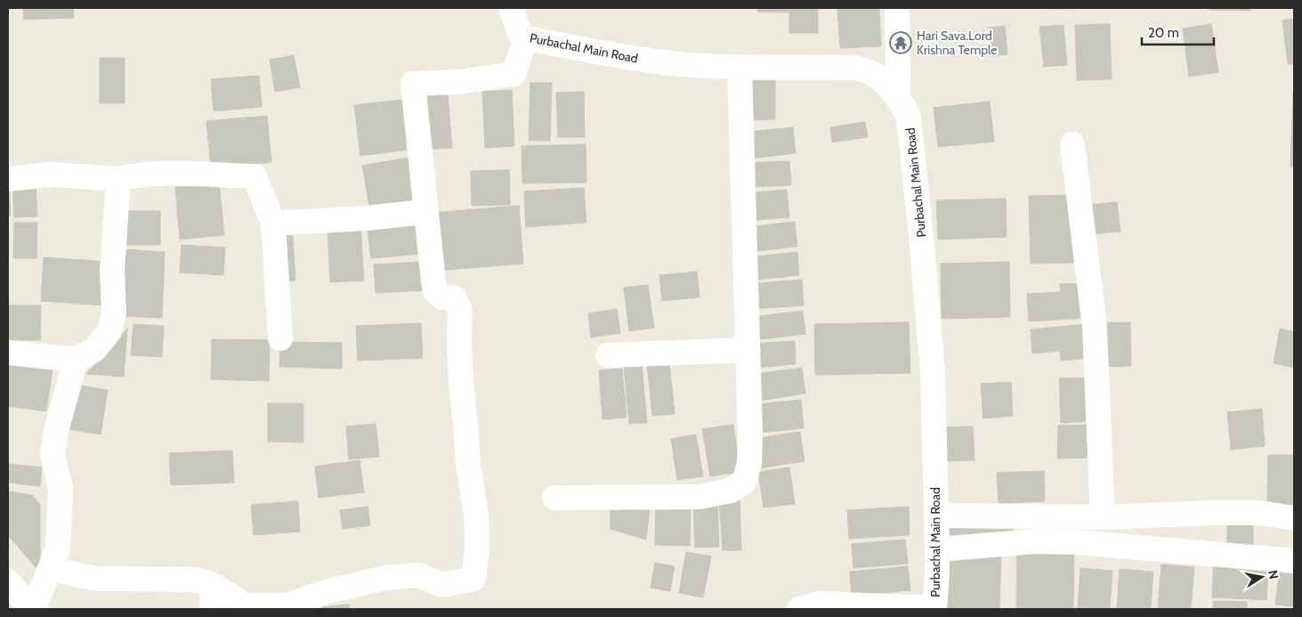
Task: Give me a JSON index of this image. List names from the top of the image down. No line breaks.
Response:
{"streets":{"street":["Purbachal Main Road"]},"places":{"temple":["Hari Sava.Lord Krishna Temple"]},"scale_bar":"20 m","north":"right"}
